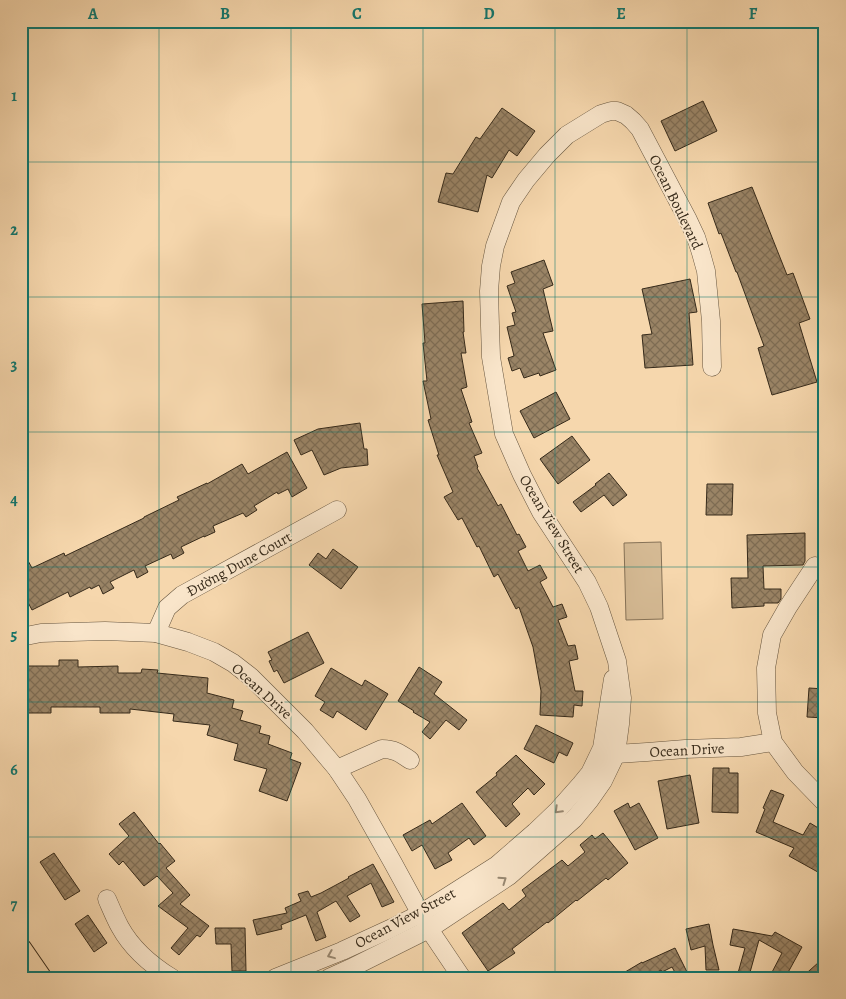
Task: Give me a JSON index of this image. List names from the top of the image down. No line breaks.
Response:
{"streets":{"street":["Ocean Boulevard","Ocean View Street","Đường Dune Court","Ocean Drive"]},"crossings":[["Ocean Boulevard","Ocean View Street"],["Ocean View Street","Ocean Drive"],["Đường Dune Court","Ocean Drive"]],"grid":{"columns":["A","B","C","D","E","F"],"rows":["1","2","3","4","5","6","7"]}}
